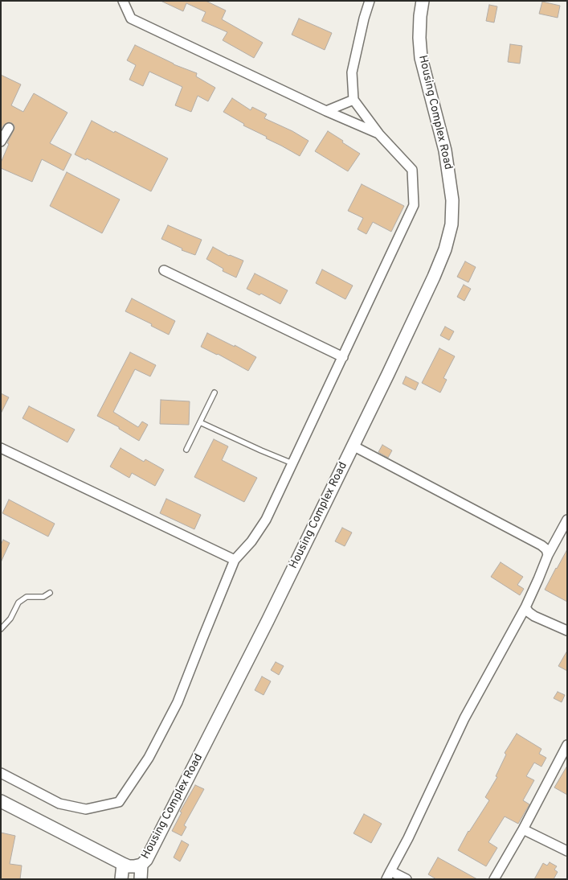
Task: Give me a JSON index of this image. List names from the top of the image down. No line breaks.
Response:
{"streets":{"street":["Housing Complex Road"]}}
